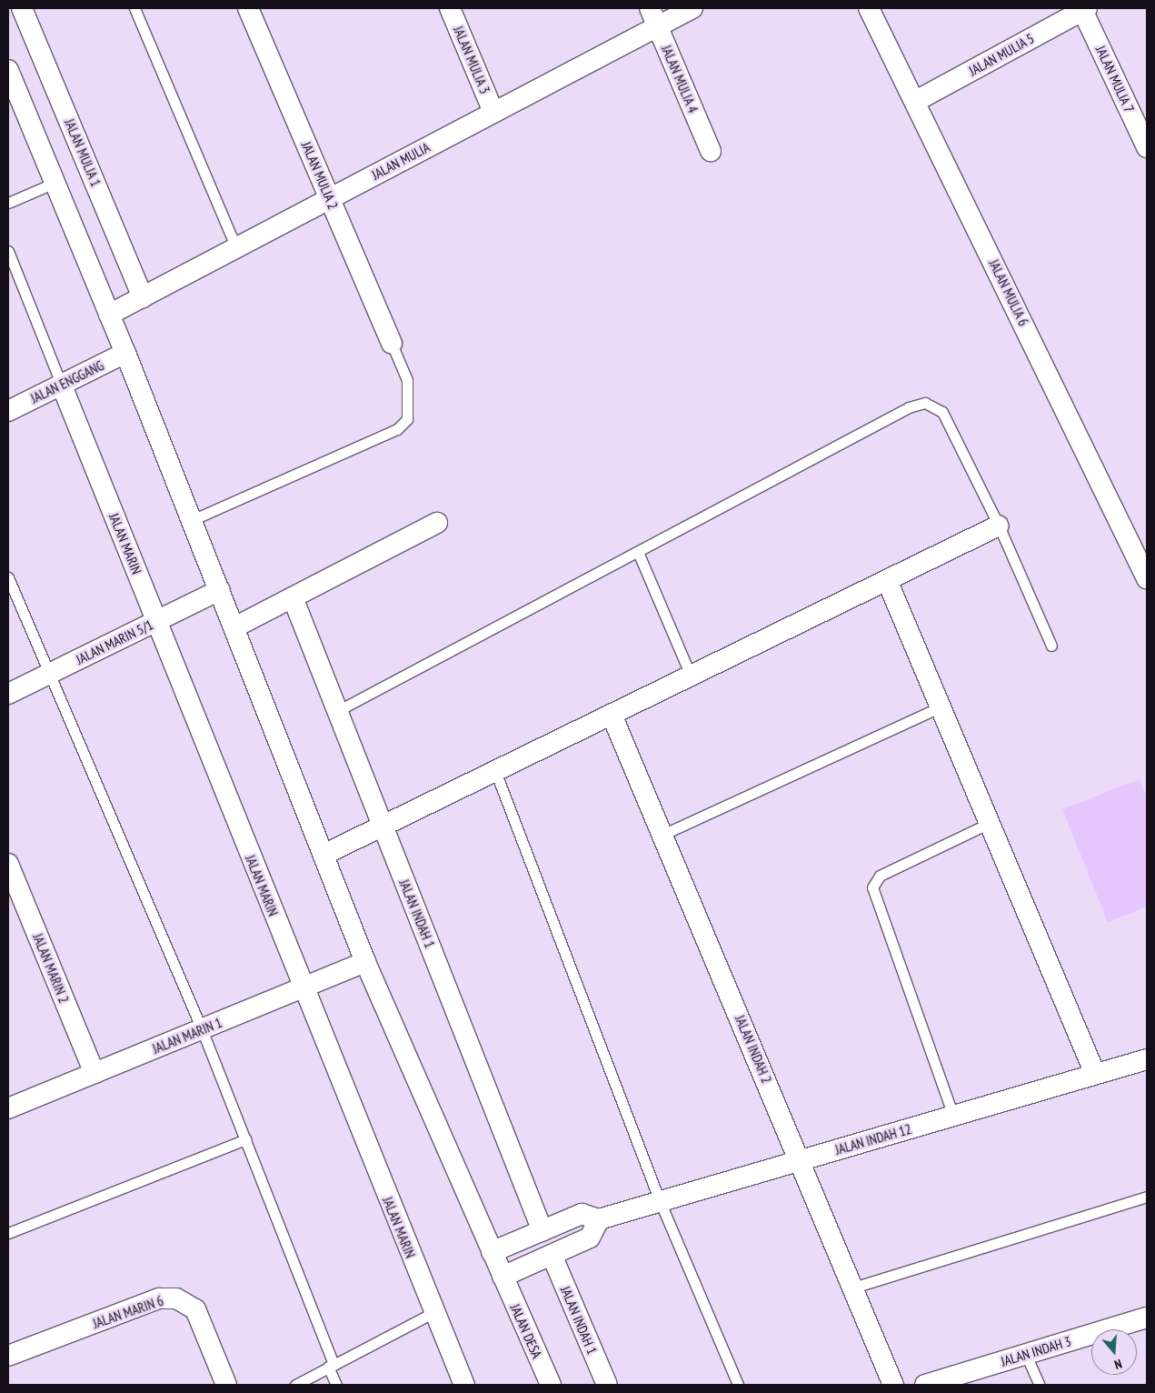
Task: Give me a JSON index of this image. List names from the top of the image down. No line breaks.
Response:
{"streets":{"street":["JALAN MULIA 5","JALAN MULIA 3","JALAN MULIA 4","JALAN MULIA 7","JALAN MULIA 1","JALAN MULIA","JALAN MULIA 2","JALAN MULIA 6","JALAN ENGGANG","JALAN MARIN","JALAN MARIN 5/1","JALAN INDAH 1","JALAN MARIN 2","JALAN MARIN 1","JALAN INDAH 2","JALAN INDAH 12","JALAN MARIN 6","JALAN DESA","JALAN INDAH 3"]},"crossings":[["JALAN MULIA 5","JALAN MULIA 7"],["JALAN MULIA 5","JALAN MULIA 6"],["JALAN MULIA 3","JALAN MULIA"],["JALAN MULIA 4","JALAN MULIA"],["JALAN MULIA 1","JALAN MULIA"],["JALAN MULIA","JALAN MULIA 2"],["JALAN MULIA","JALAN DESA"],["JALAN ENGGANG","JALAN MARIN"],["JALAN ENGGANG","JALAN DESA"],["JALAN MARIN","JALAN MARIN 5/1"],["JALAN MARIN","JALAN MARIN 1"],["JALAN MARIN 5/1","JALAN DESA"],["JALAN INDAH 1","JALAN INDAH 12"],["JALAN MARIN 2","JALAN MARIN 1"],["JALAN MARIN 1","JALAN DESA"],["JALAN INDAH 2","JALAN INDAH 12"],["JALAN INDAH 12","JALAN DESA"]],"north":"bottom"}
